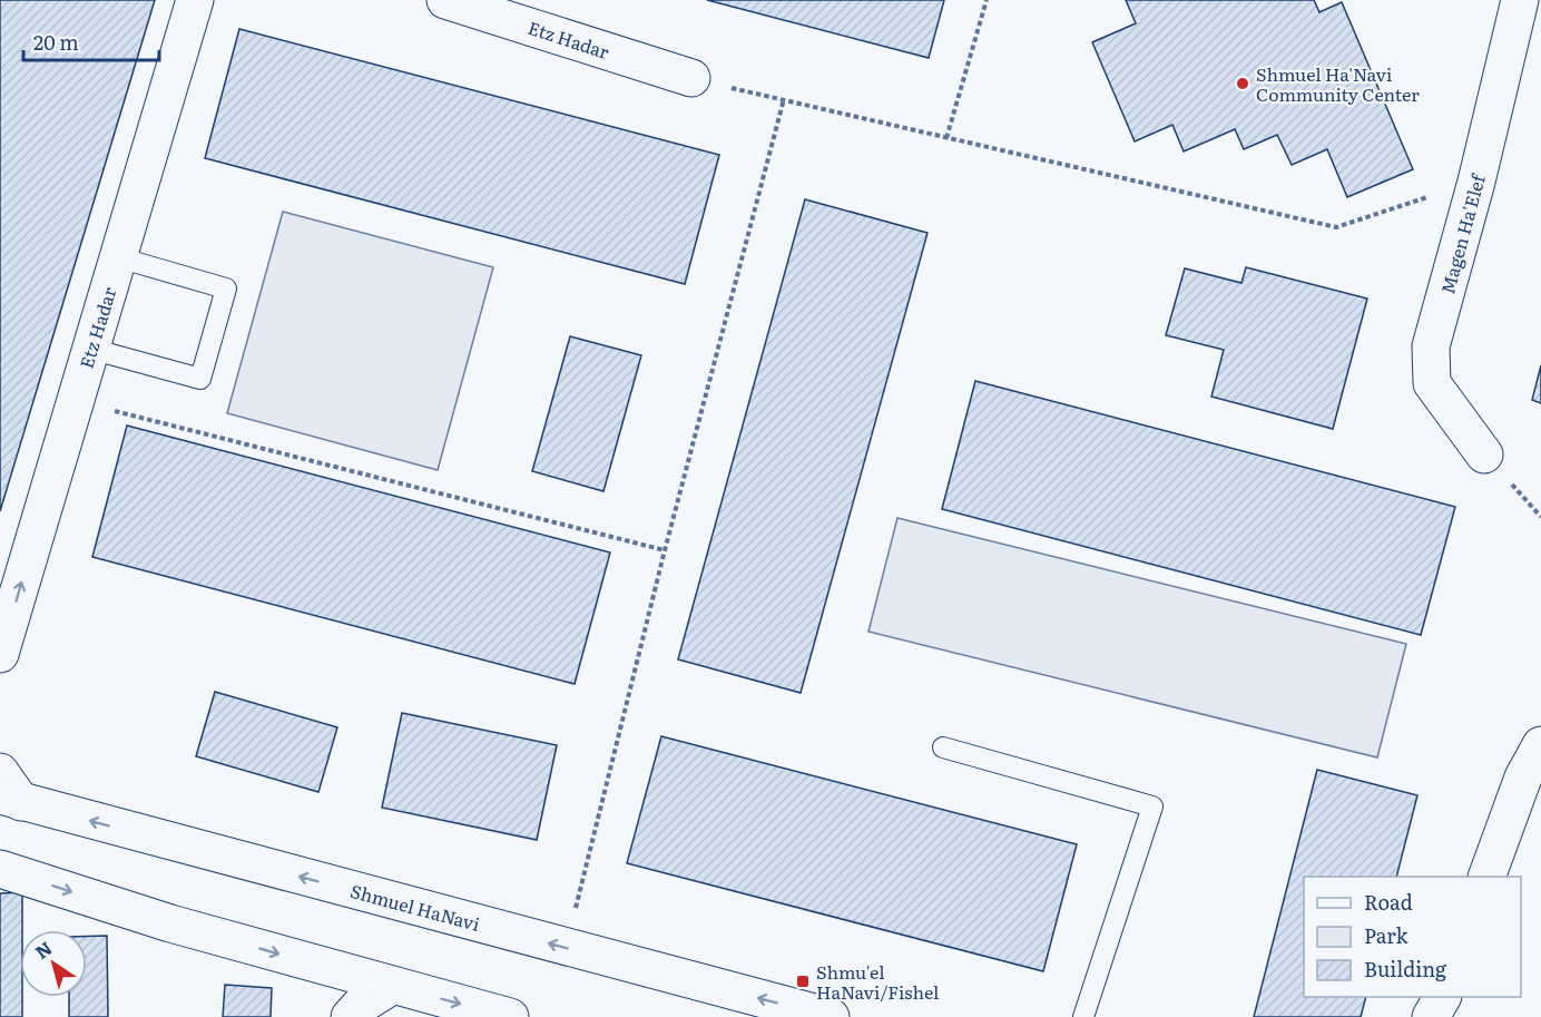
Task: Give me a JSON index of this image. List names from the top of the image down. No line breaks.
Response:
{"streets":{"street":["Etz Hadar","Magen Ha'Elef","Shmuel HaNavi"]},"places":{"other":["Shmuel Ha'Navi Community Center"],"transit":["Shmu'el HaNavi/Fishel"]},"legend":["Road","Park","Building"],"scale_bar":"20 m","north":"top left"}
